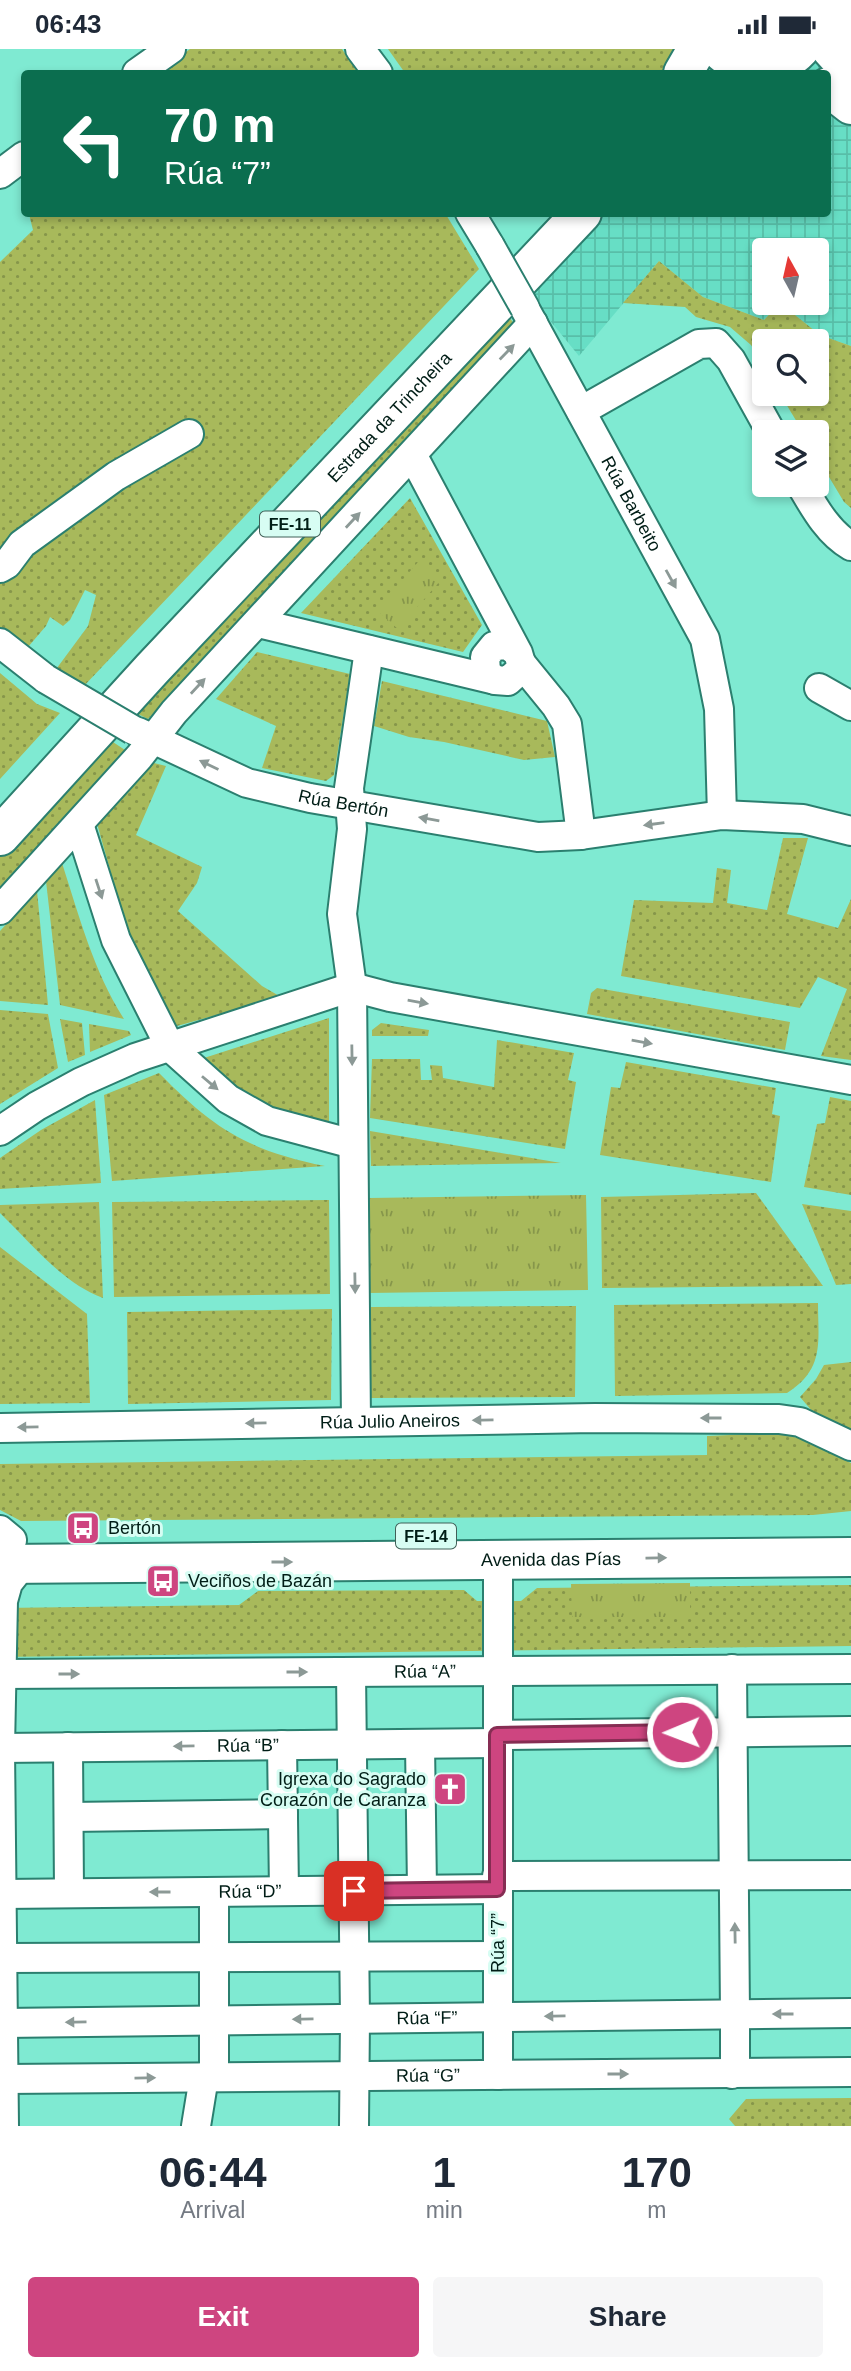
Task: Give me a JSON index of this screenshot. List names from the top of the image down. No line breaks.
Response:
{"streets":{"highway":["Estrada da Trincheira","FE-11","FE-14","Avenida das Pías"],"street":["Rúa Barbeito","Rúa Bertón","Rúa Julio Aneiros","Rúa “A”","Rúa “B”","Rúa “D”","Rúa “7”","Rúa “F”","Rúa “G”"]},"crossings":[["Rúa Barbeito","Rúa Bertón"],["Avenida das Pías","Rúa “7”"],["Rúa “A”","Rúa “7”"],["Rúa “B”","Rúa “7”"],["Rúa “D”","Rúa “7”"],["Rúa “7”","Rúa “F”"],["Rúa “7”","Rúa “G”"]],"one_way":["Rúa Julio Aneiros"],"places":{"bus stop":["Bertón","Veciños de Bazán"],"church":["Igrexa do Sagrado Corazón de Caranza"]},"north":"top","page":{"status":"06:43","turn":["70 m","Rúa “7”"],"eta":["06:44","Arrival","1","min","170","m"],"buttons":["Exit","Share"]}}
